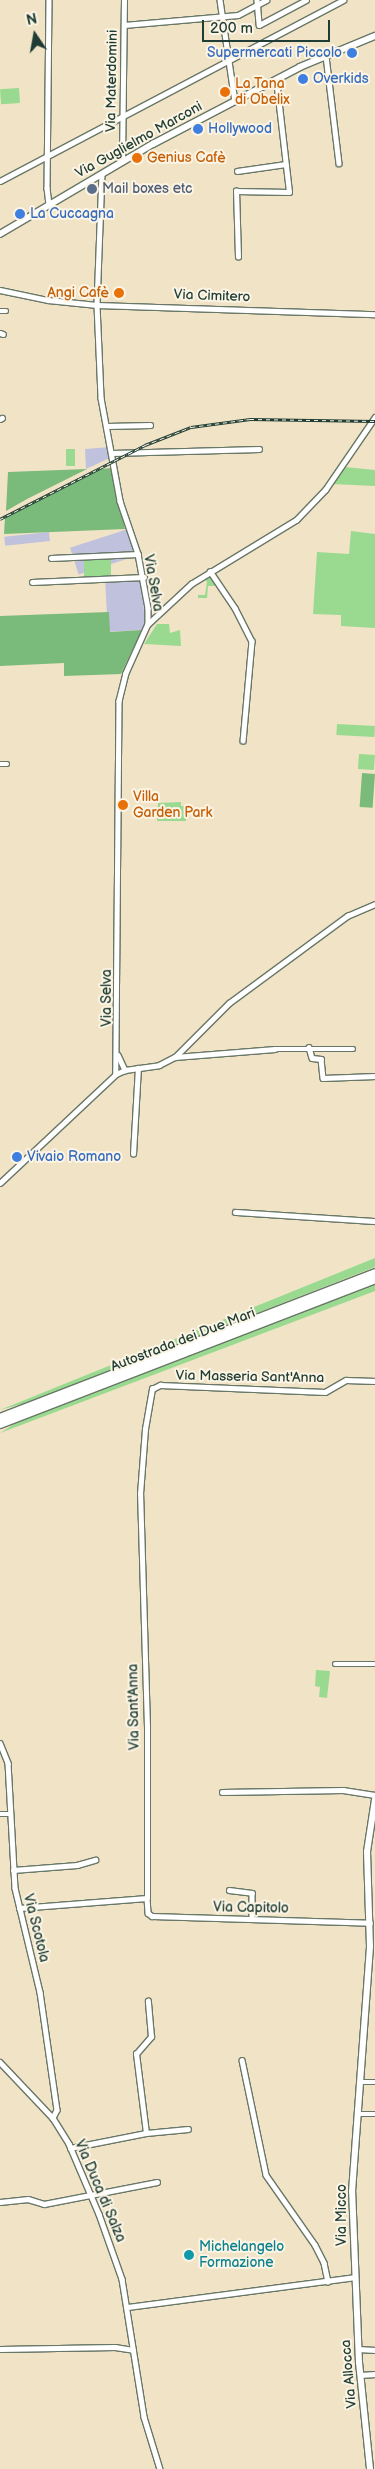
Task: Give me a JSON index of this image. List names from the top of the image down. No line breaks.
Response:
{"streets":{"highway":["Autostrada dei Due Mari"],"street":["Via Materdomini","Via Guglielmo Marconi","Via Cimitero","Via Selva","Via Masseria Sant'Anna","Via Sant'Anna","Via Capitolo","Via Scotola","Via Duca di Salza","Via Micco","Via Allocca"]},"crossings":[["Via Materdomini","Via Guglielmo Marconi"],["Via Guglielmo Marconi","Via Selva"],["Via Cimitero","Via Selva"],["Via Masseria Sant'Anna","Via Sant'Anna"],["Via Sant'Anna","Via Capitolo"],["Via Capitolo","Via Micco"],["Via Scotola","Via Duca di Salza"],["Via Micco","Via Allocca"]],"places":["Supermercati Piccolo","Overkids","La Tana di Obelix","Hollywood","Genius Cafè","Mail boxes etc","La Cuccagna","Angi Cafè","Villa Garden Park","Vivaio Romano","Michelangelo Formazione"],"scale_bar":"200 m","north":"top"}
